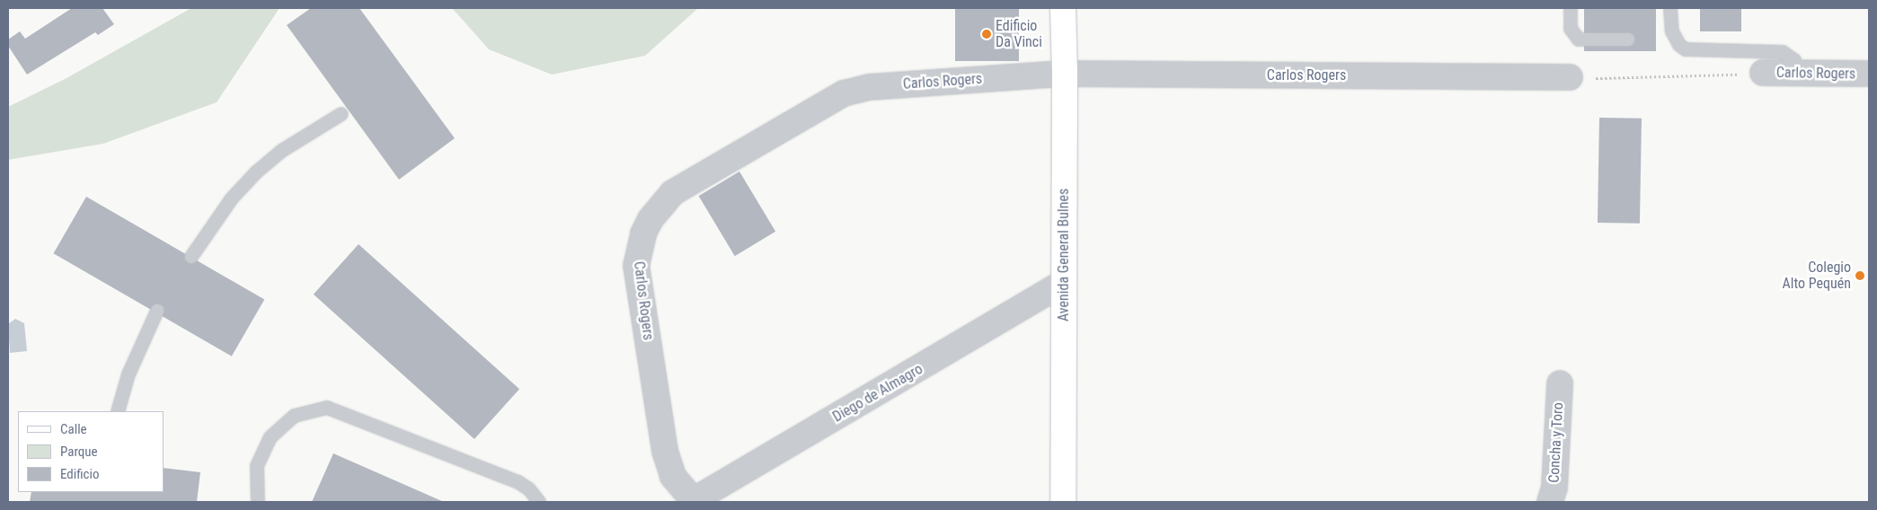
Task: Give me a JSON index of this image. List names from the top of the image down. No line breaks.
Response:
{"streets":{"street":["Carlos Rogers","Avenida General Bulnes","Diego de Almagro","Concha y Toro"]},"crossings":[["Carlos Rogers","Avenida General Bulnes"],["Carlos Rogers","Diego de Almagro"],["Avenida General Bulnes","Diego de Almagro"]],"places":["Edificio Da Vinci","Colegio Alto Pequén"],"legend":["Calle","Parque","Edificio"]}
